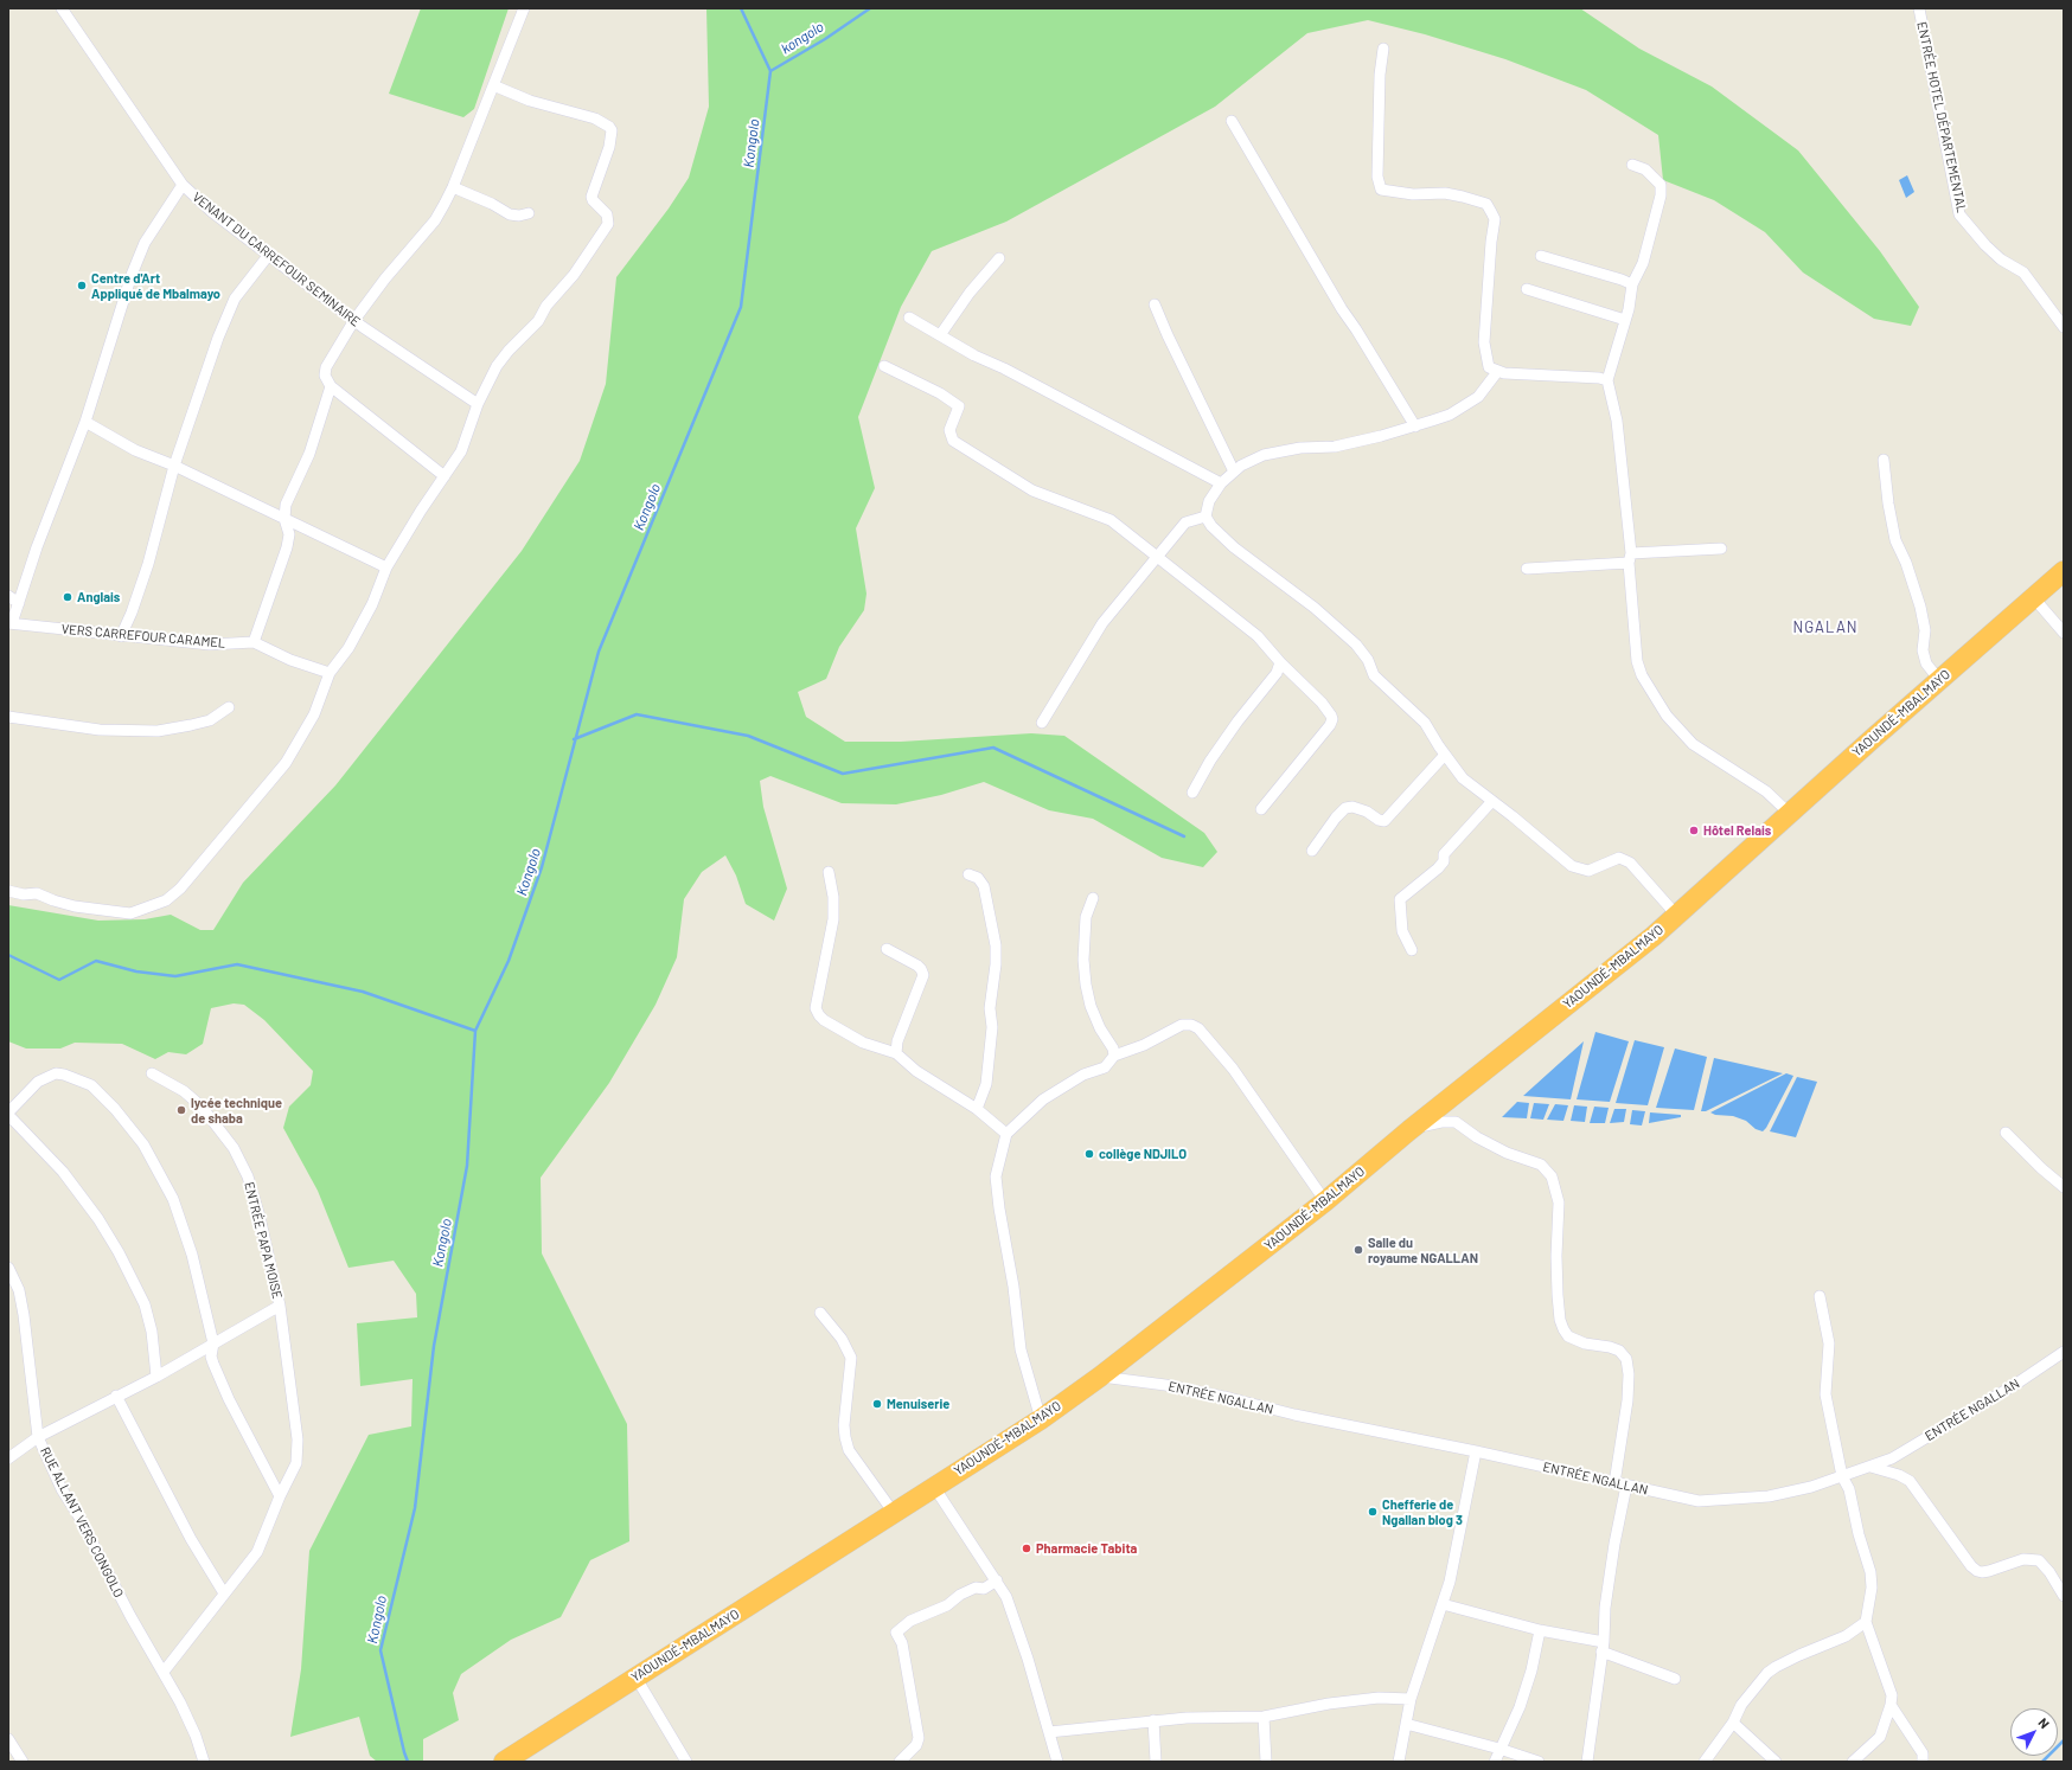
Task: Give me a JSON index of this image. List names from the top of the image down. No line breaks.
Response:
{"streets":{"highway":["YAOUNDÉ-MBALMAYO"],"street":["ENTRÉE HOTEL DÉPARTEMENTAL","VENANT DU CARREFOUR SEMINAIRE","VERS CARREFOUR CARAMEL","ENTRÉE PAPA MOISE","ENTRÉE NGALLAN","RUE ALLANT VERS CONGOLO"]},"crossings":[["YAOUNDÉ-MBALMAYO","ENTRÉE NGALLAN"],["ENTRÉE PAPA MOISE","RUE ALLANT VERS CONGOLO"]],"districts":["NGALAN"],"water":["kongolo","Kongolo"],"places":["Centre d'Art Appliqué de Mbalmayo","Anglais","Hôtel Relais","lycée technique de shaba","collège NDJILO","Salle du royaume NGALLAN","Menuiserie","Chefferie de Ngallan blog 3","Pharmacie Tabita"],"north":"top right"}
